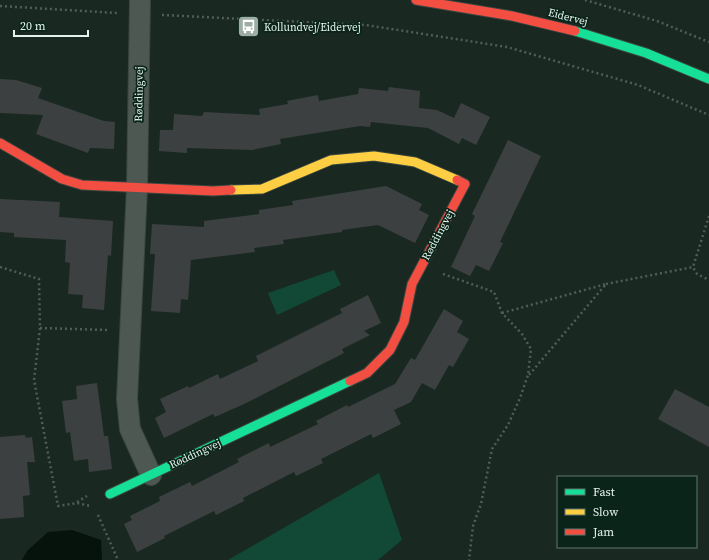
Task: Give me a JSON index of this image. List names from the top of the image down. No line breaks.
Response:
{"streets":{"street":["Eidervej","Røddingvej"]},"places":{"bus stop":["Kollundvej/Eidervej"]},"legend":["Fast","Slow","Jam"],"scale_bar":"20 m"}
